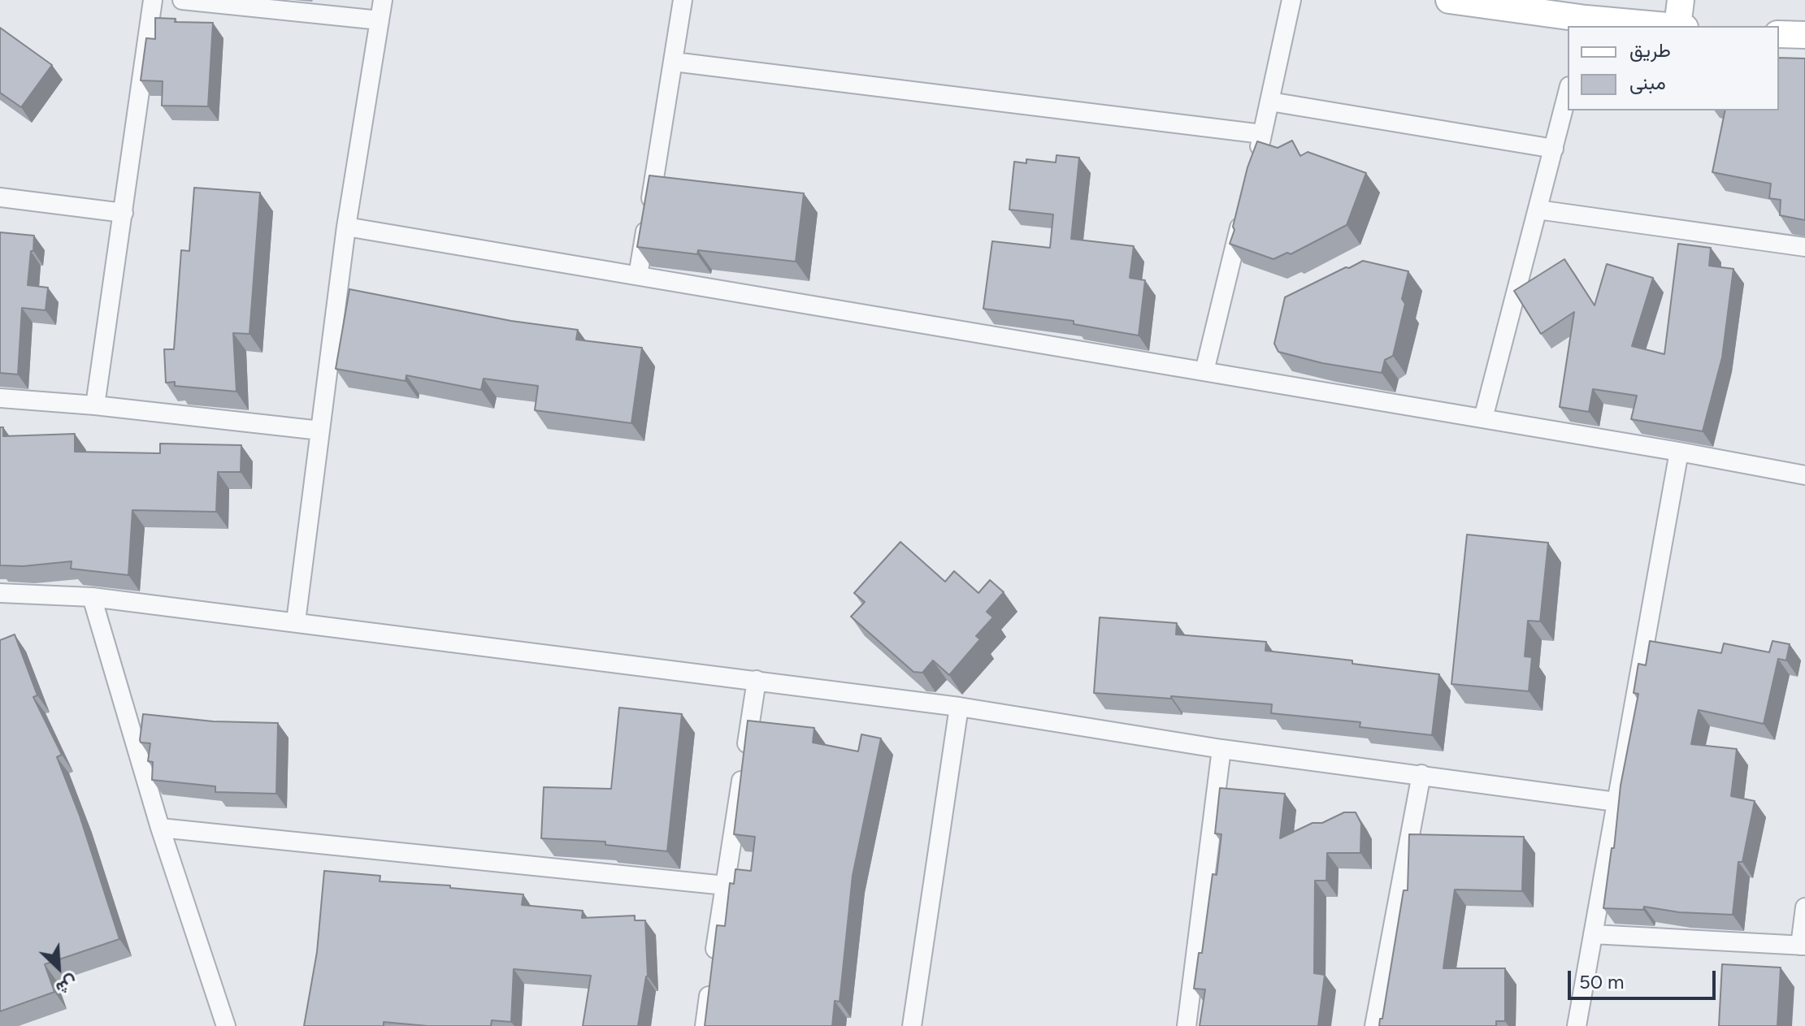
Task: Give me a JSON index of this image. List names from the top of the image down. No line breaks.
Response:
{"legend":["طريق","مبنى"],"scale_bar":"50 m","north":"bottom right"}
